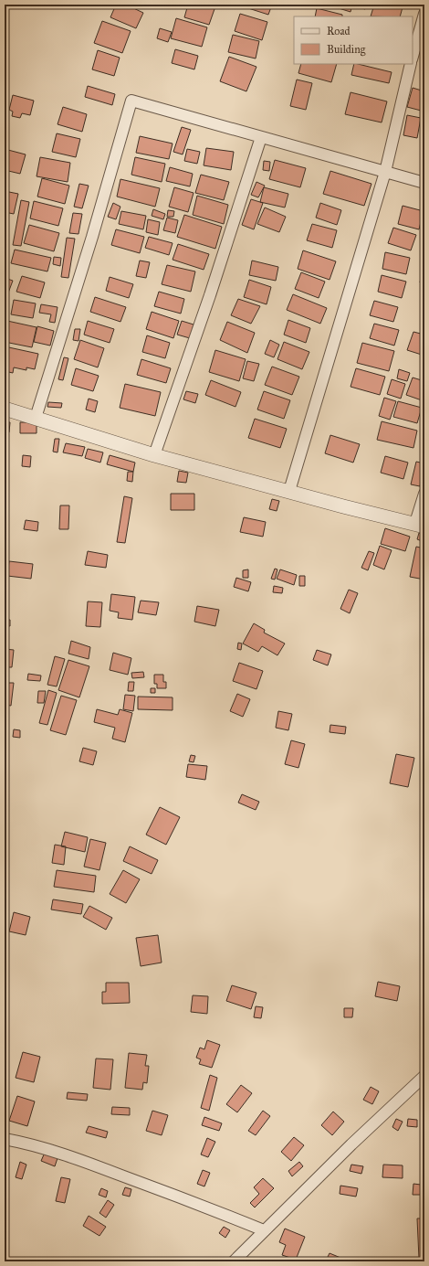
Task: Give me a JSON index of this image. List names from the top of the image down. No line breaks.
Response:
{"legend":["Road","Building"]}
